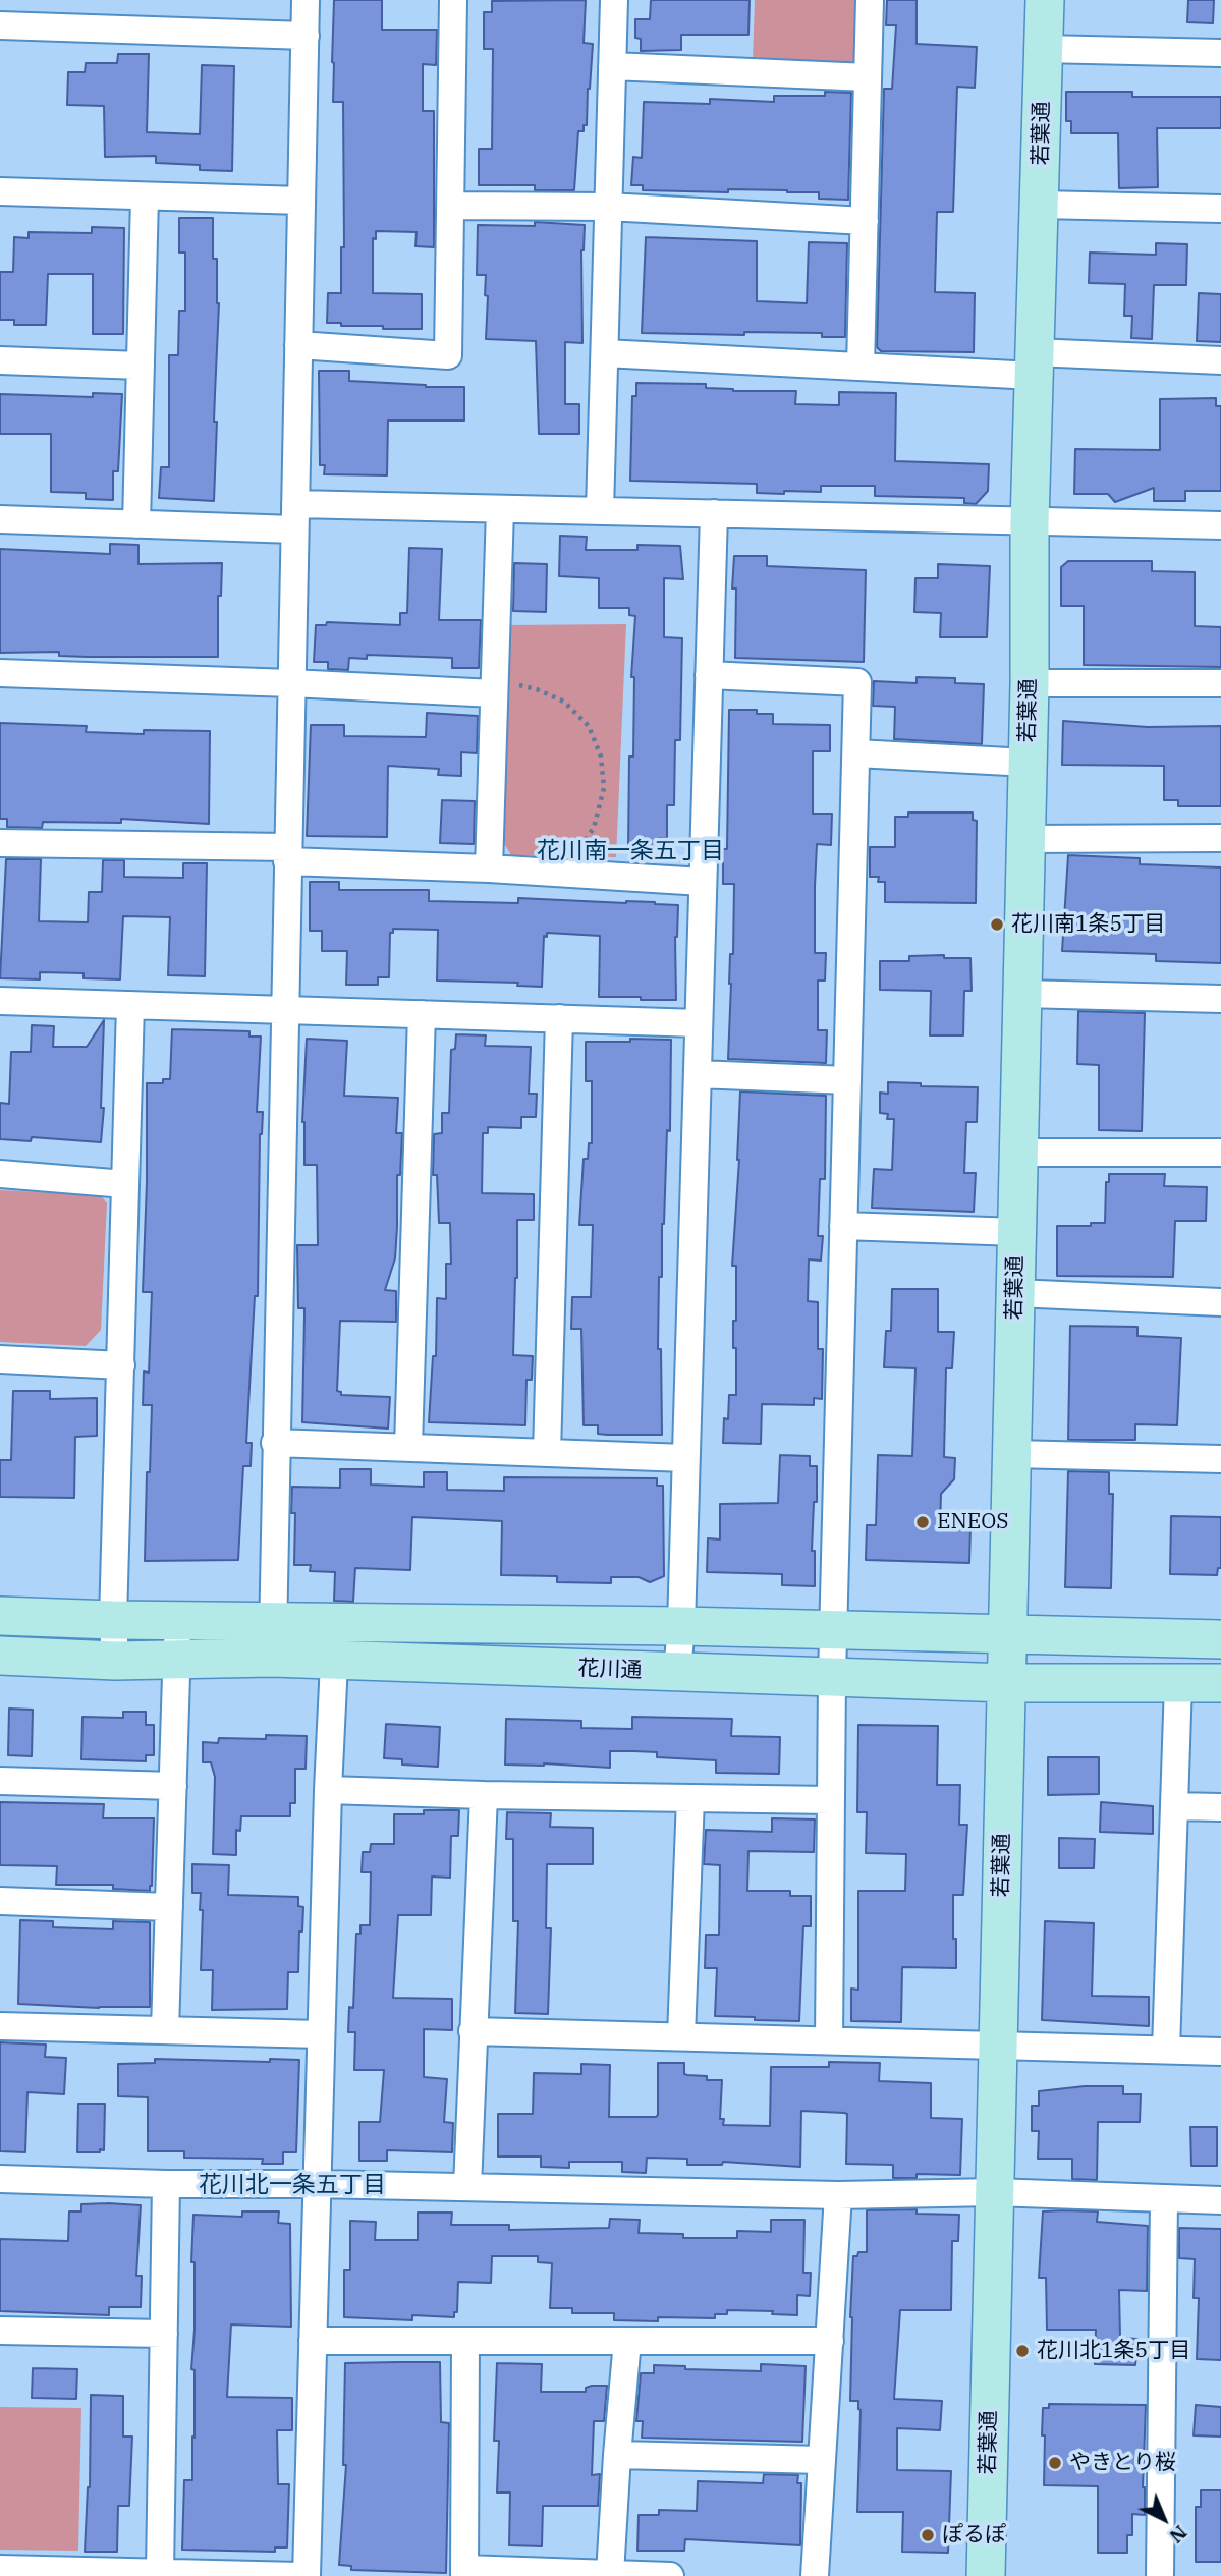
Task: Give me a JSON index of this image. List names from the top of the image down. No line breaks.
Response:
{"streets":{"street":["若葉通","花川通"]},"crossings":[["若葉通","花川通"]],"districts":["花川南一条五丁目","花川北一条五丁目"],"places":["花川南1条5丁目","ENEOS","花川北1条5丁目","やきとり桜","ぽるぽ"],"north":"bottom right"}
